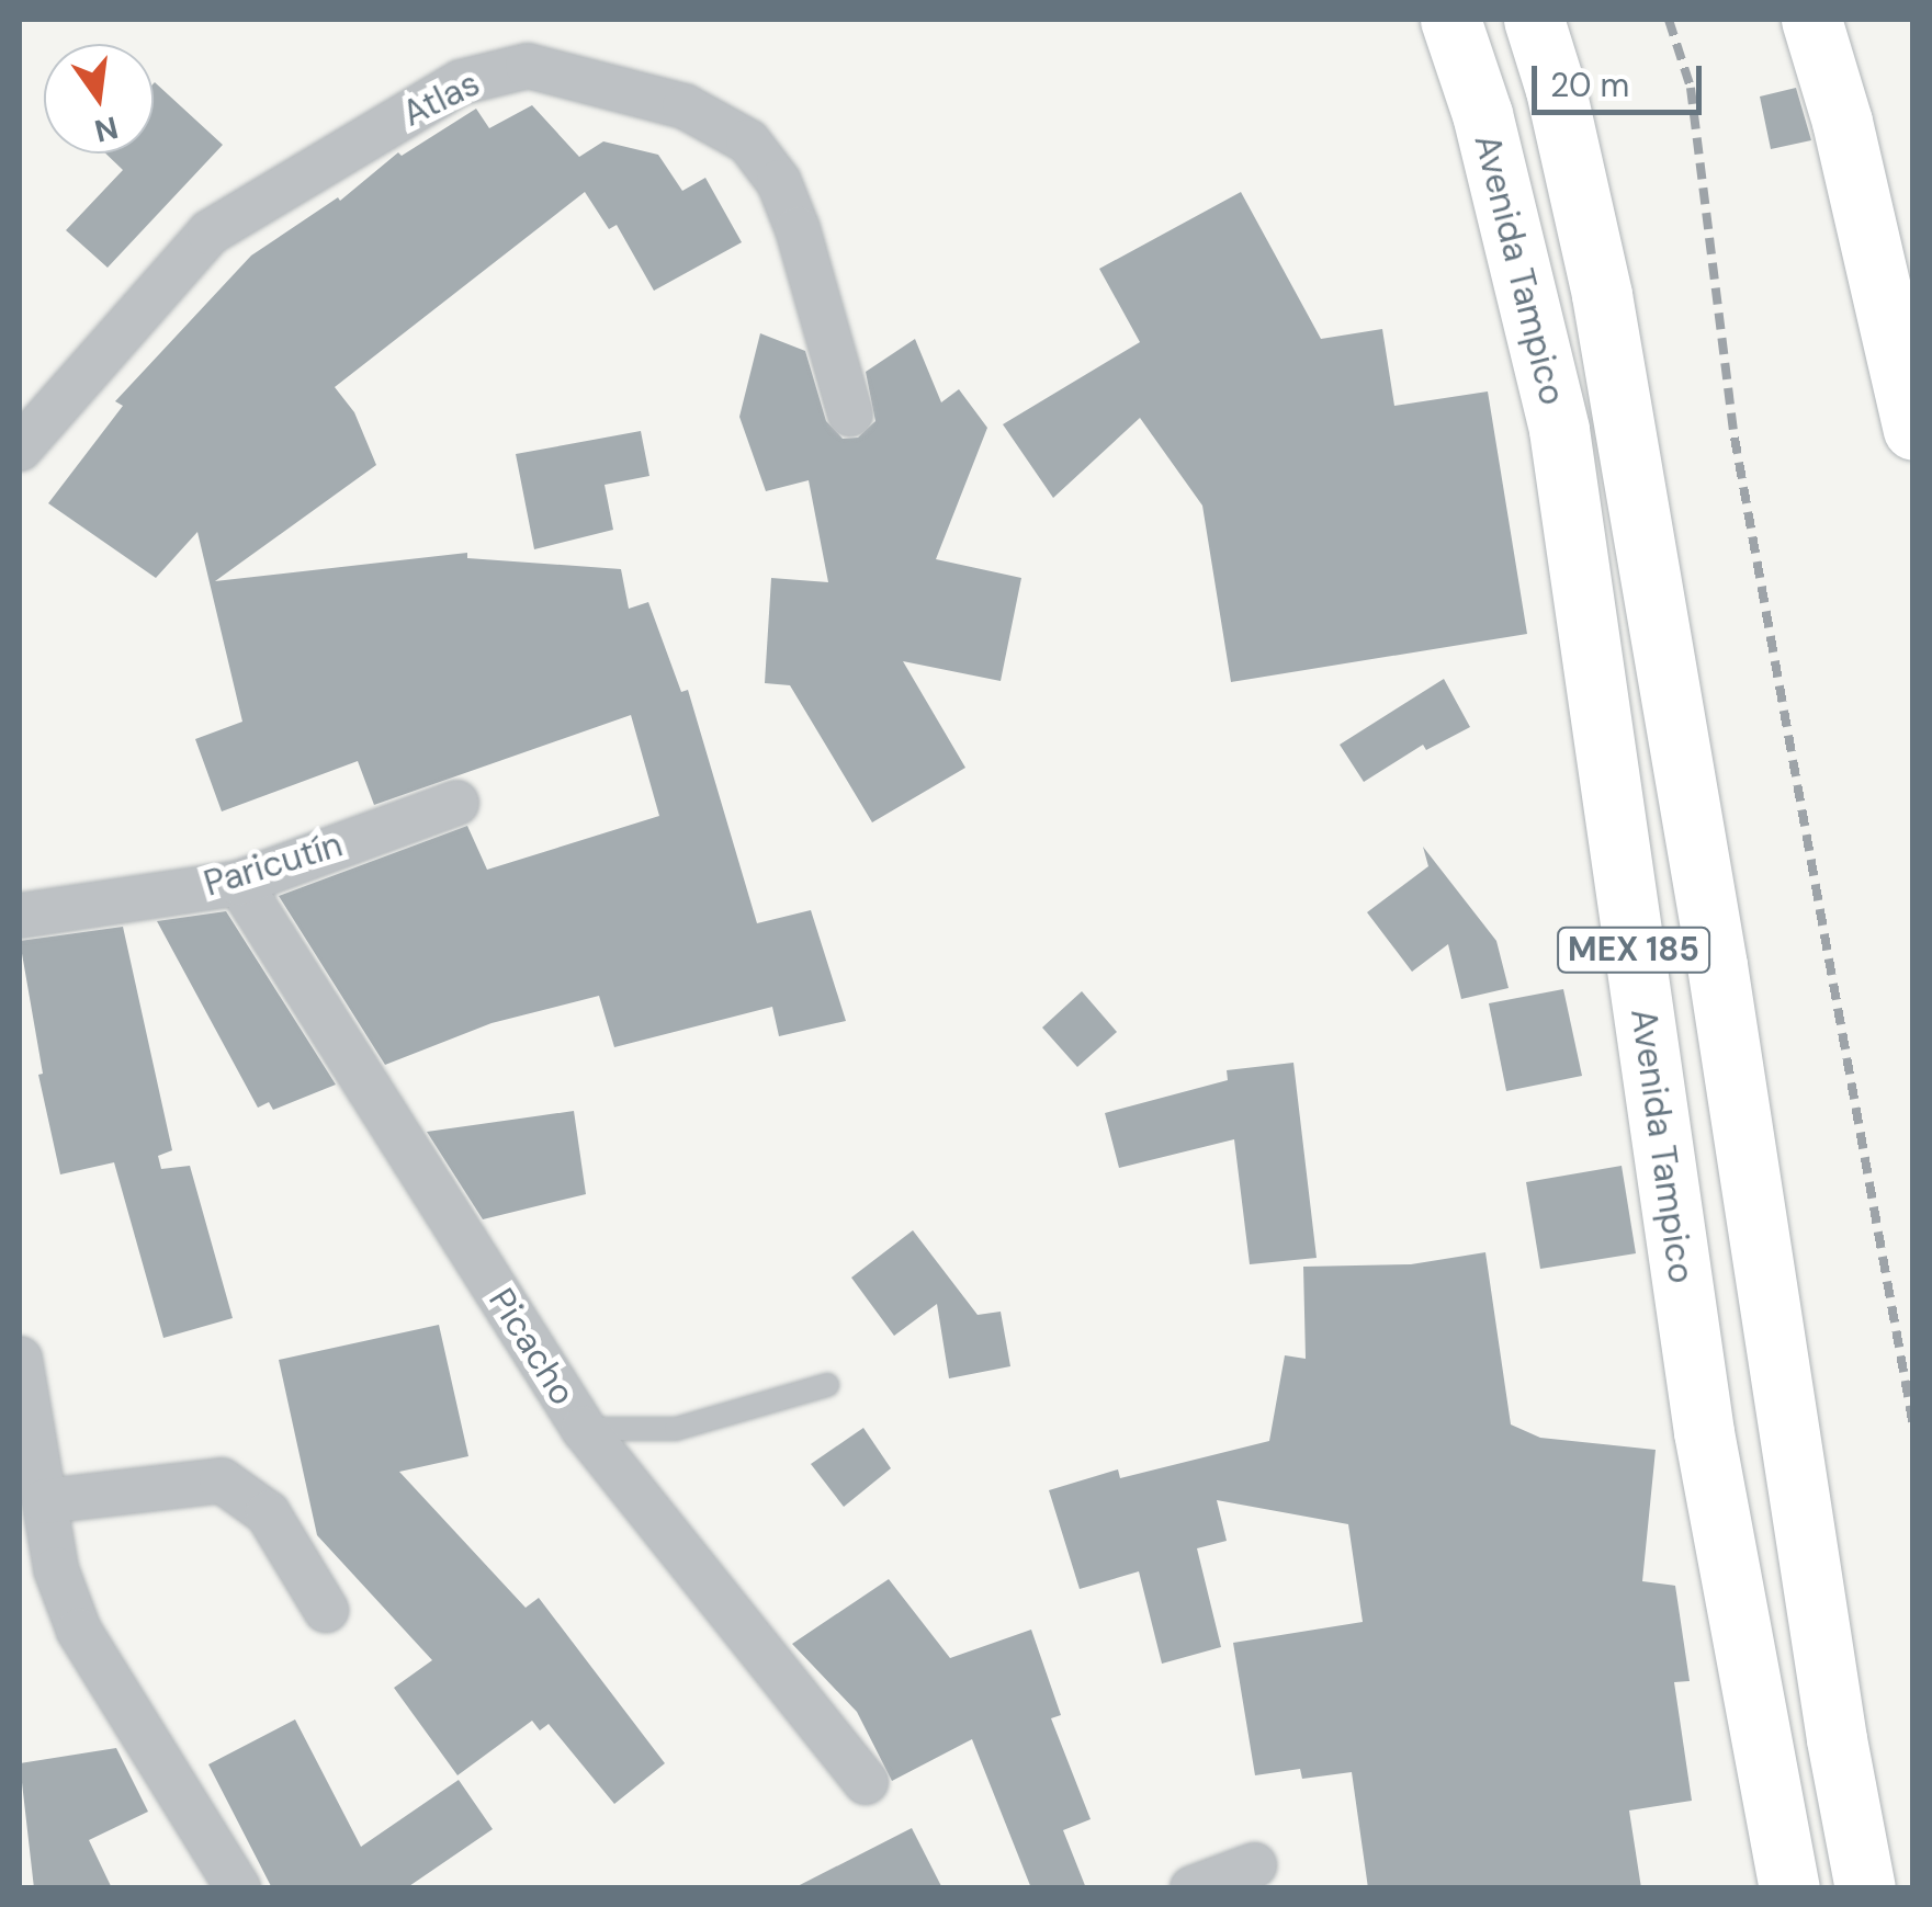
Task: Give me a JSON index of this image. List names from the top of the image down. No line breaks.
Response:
{"streets":{"main road":["Avenida Tampico","MEX 185"],"street":["Atlas","Paricutín","Picacho"]},"crossings":[["Paricutín","Picacho"]],"scale_bar":"20 m","north":"bottom"}
